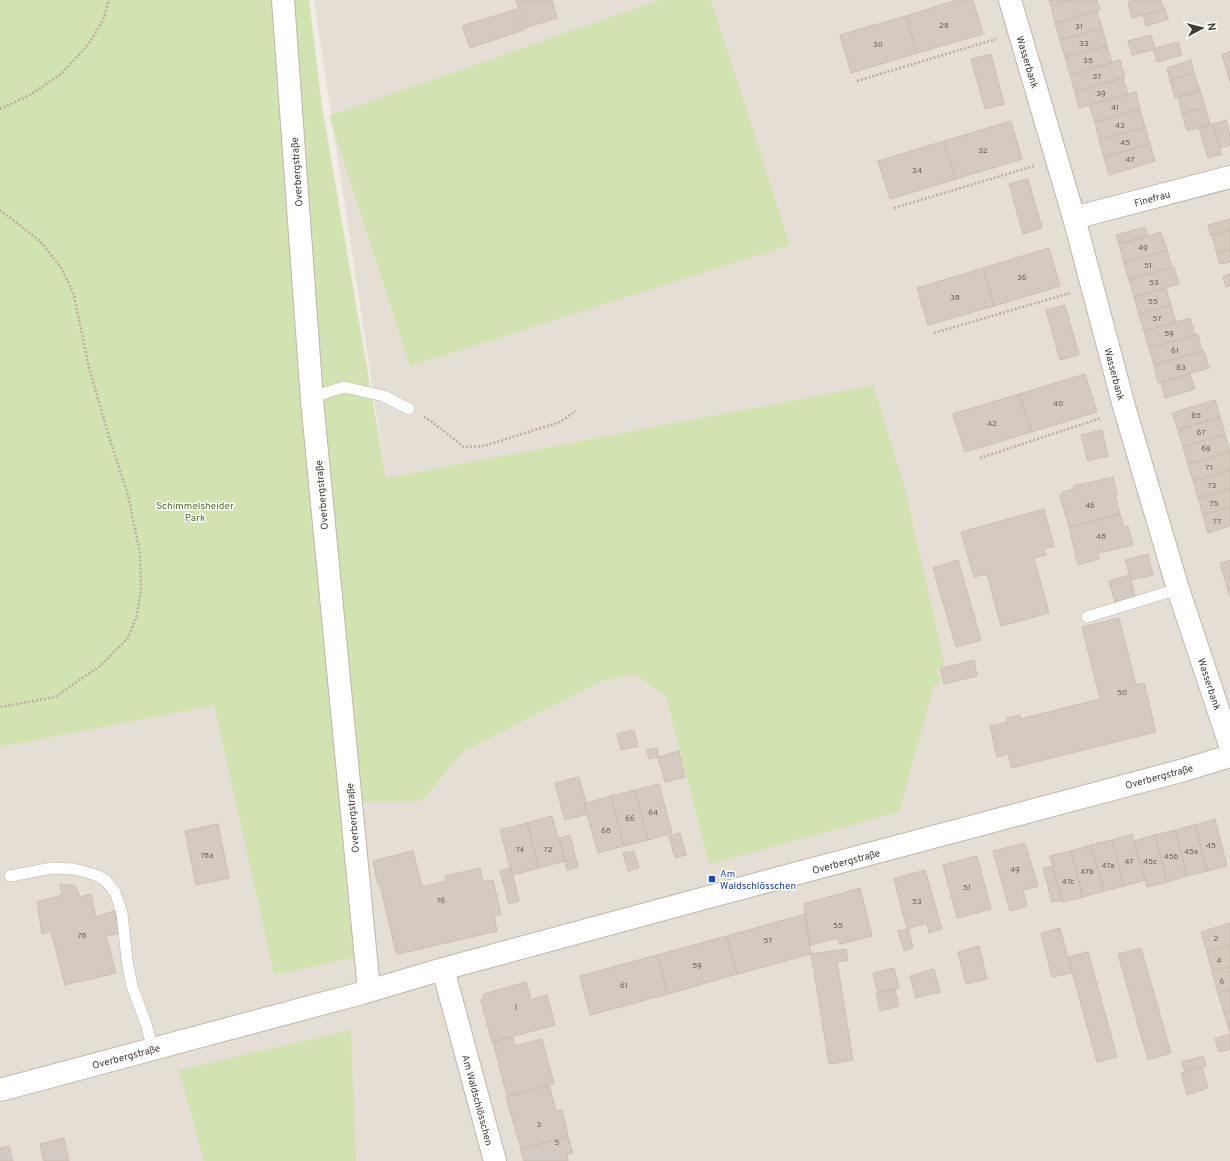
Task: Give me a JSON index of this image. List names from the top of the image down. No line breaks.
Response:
{"streets":{"street":["Wasserbank","Overbergstraße","Finefrau","Am Waldschlösschen"]},"crossings":[["Wasserbank","Finefrau"],["Overbergstraße","Am Waldschlösschen"]],"parks":["Schimmelsheider Park"],"places":{"transit":["Am Waldschlösschen"]},"house_numbers":["28","31","33","30","35","37","39","41","43","45","32","47","34","49","51","36","53","38","55","57","59","61","63","40","65","42","67","69","71","73","75","46","77","48","50","64","66","68","45","74","72","45a","78a","45b","47","45c","47a","49","47b","47c","51","76","53","55","78","2","57","4","59","6","61","1","3","5"],"north":"right"}
